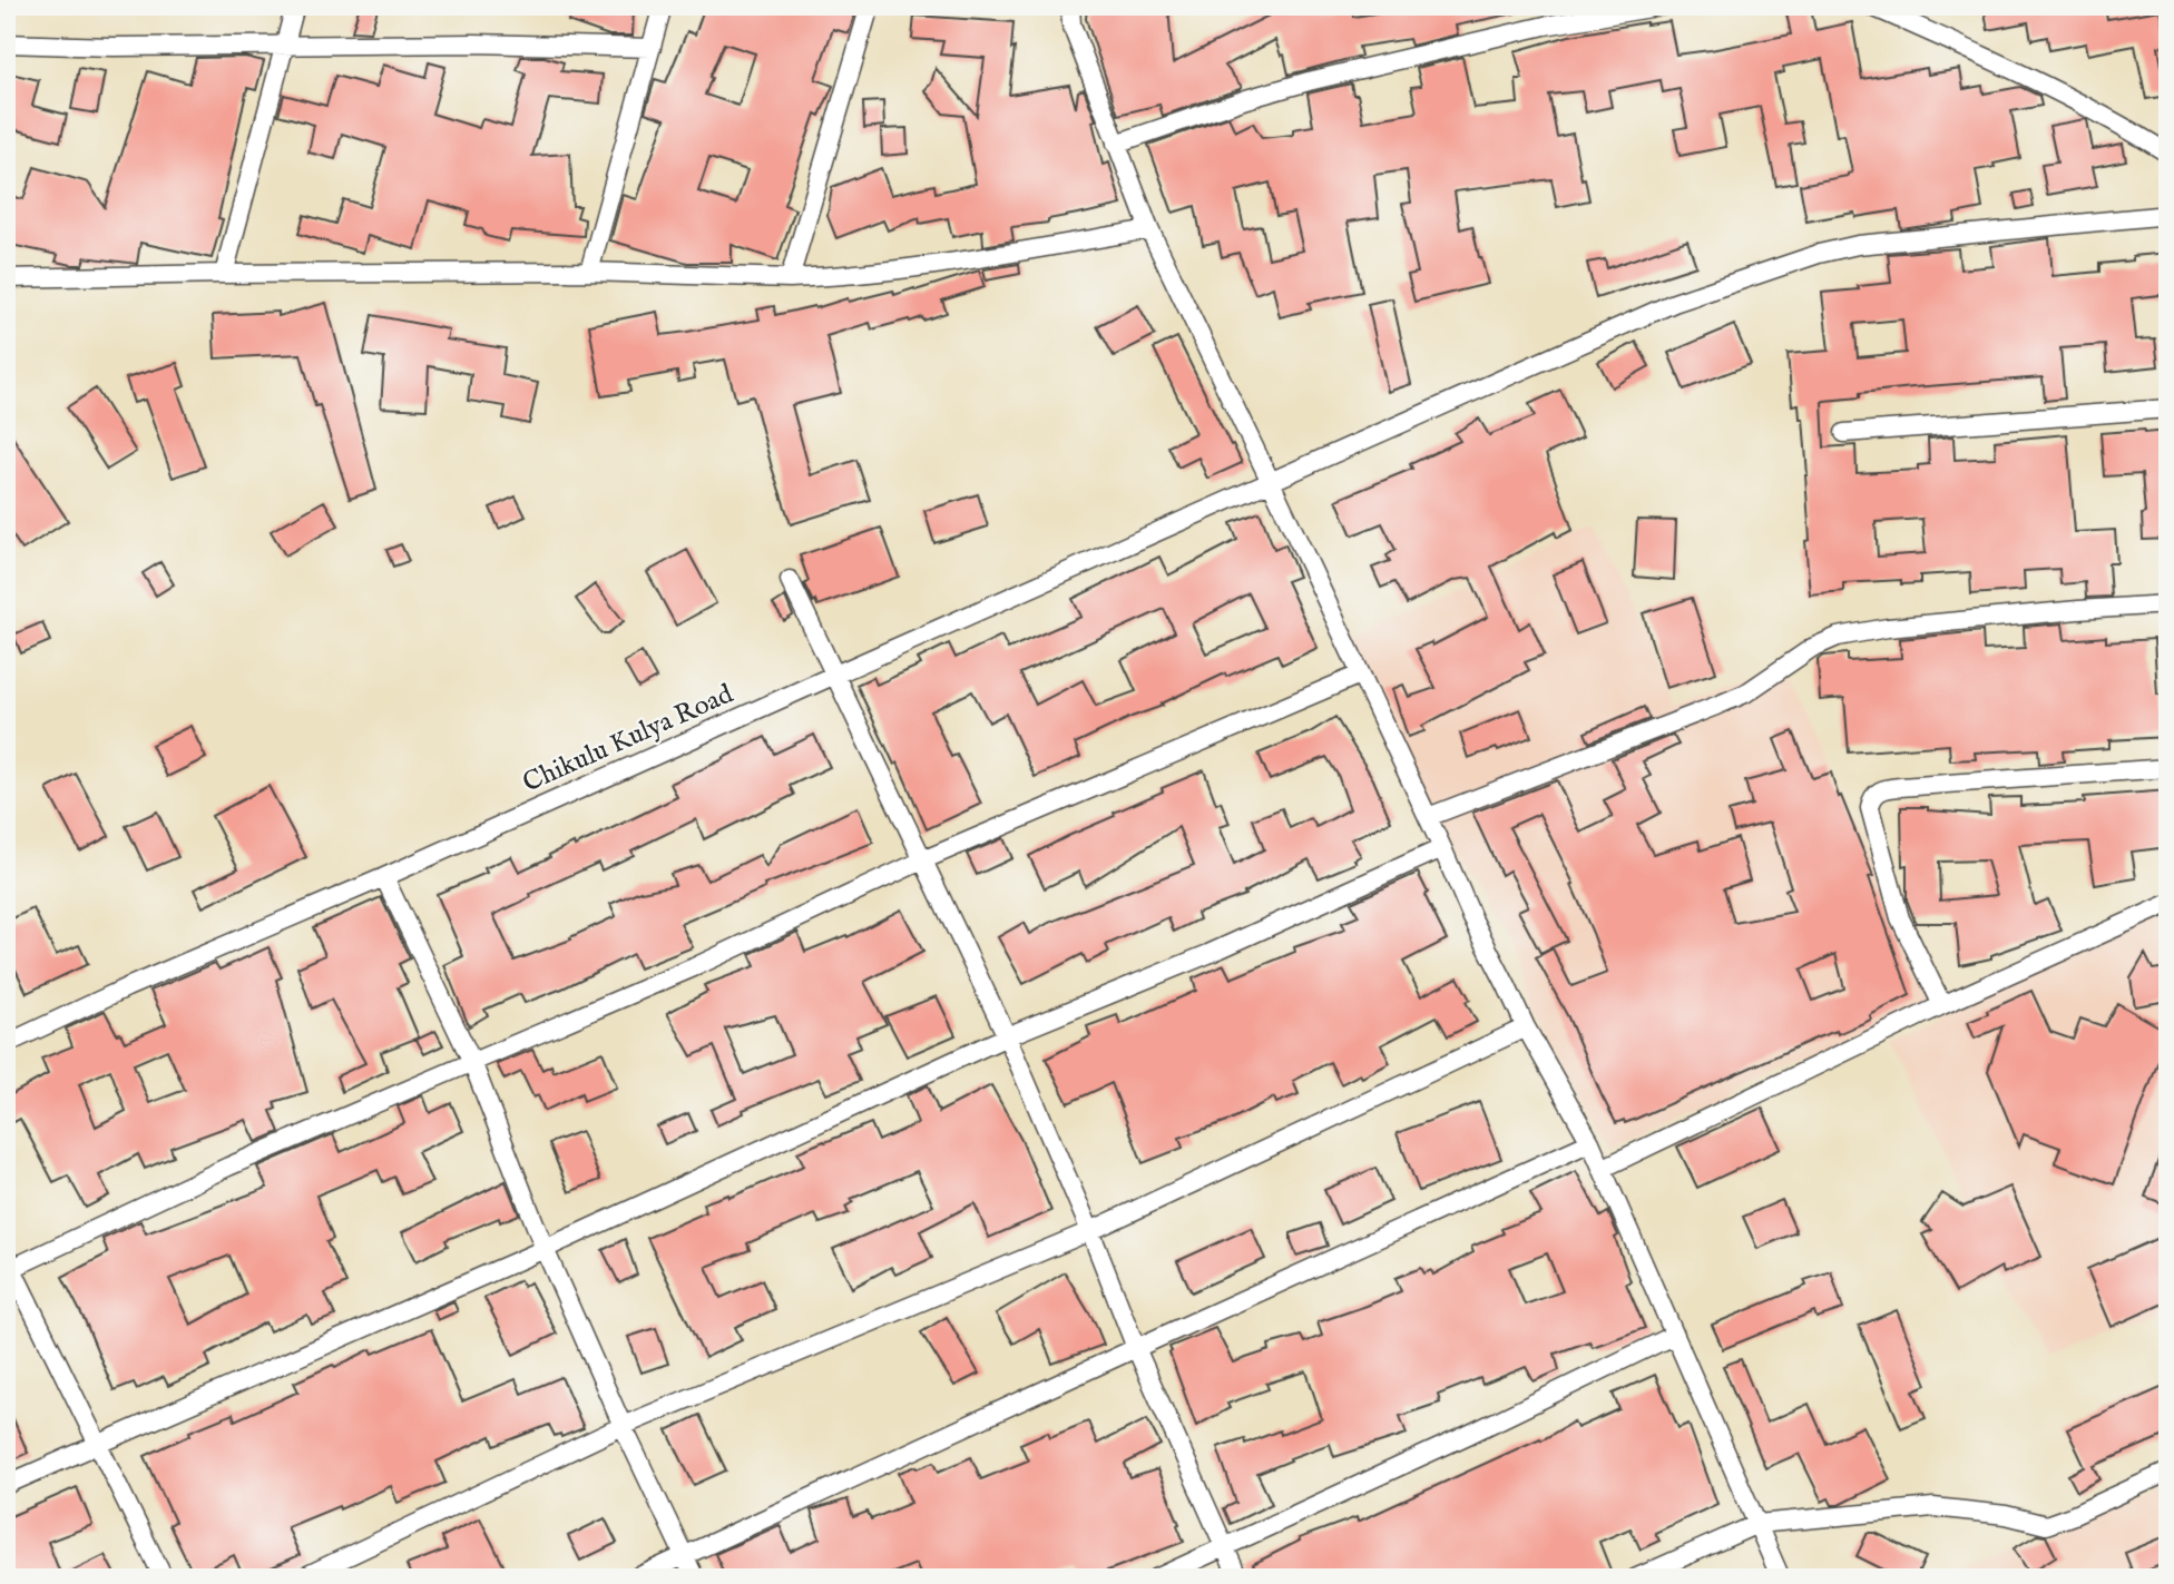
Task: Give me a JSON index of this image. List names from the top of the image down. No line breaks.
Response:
{"streets":{"street":["Chikulu Kulya Road"]}}
